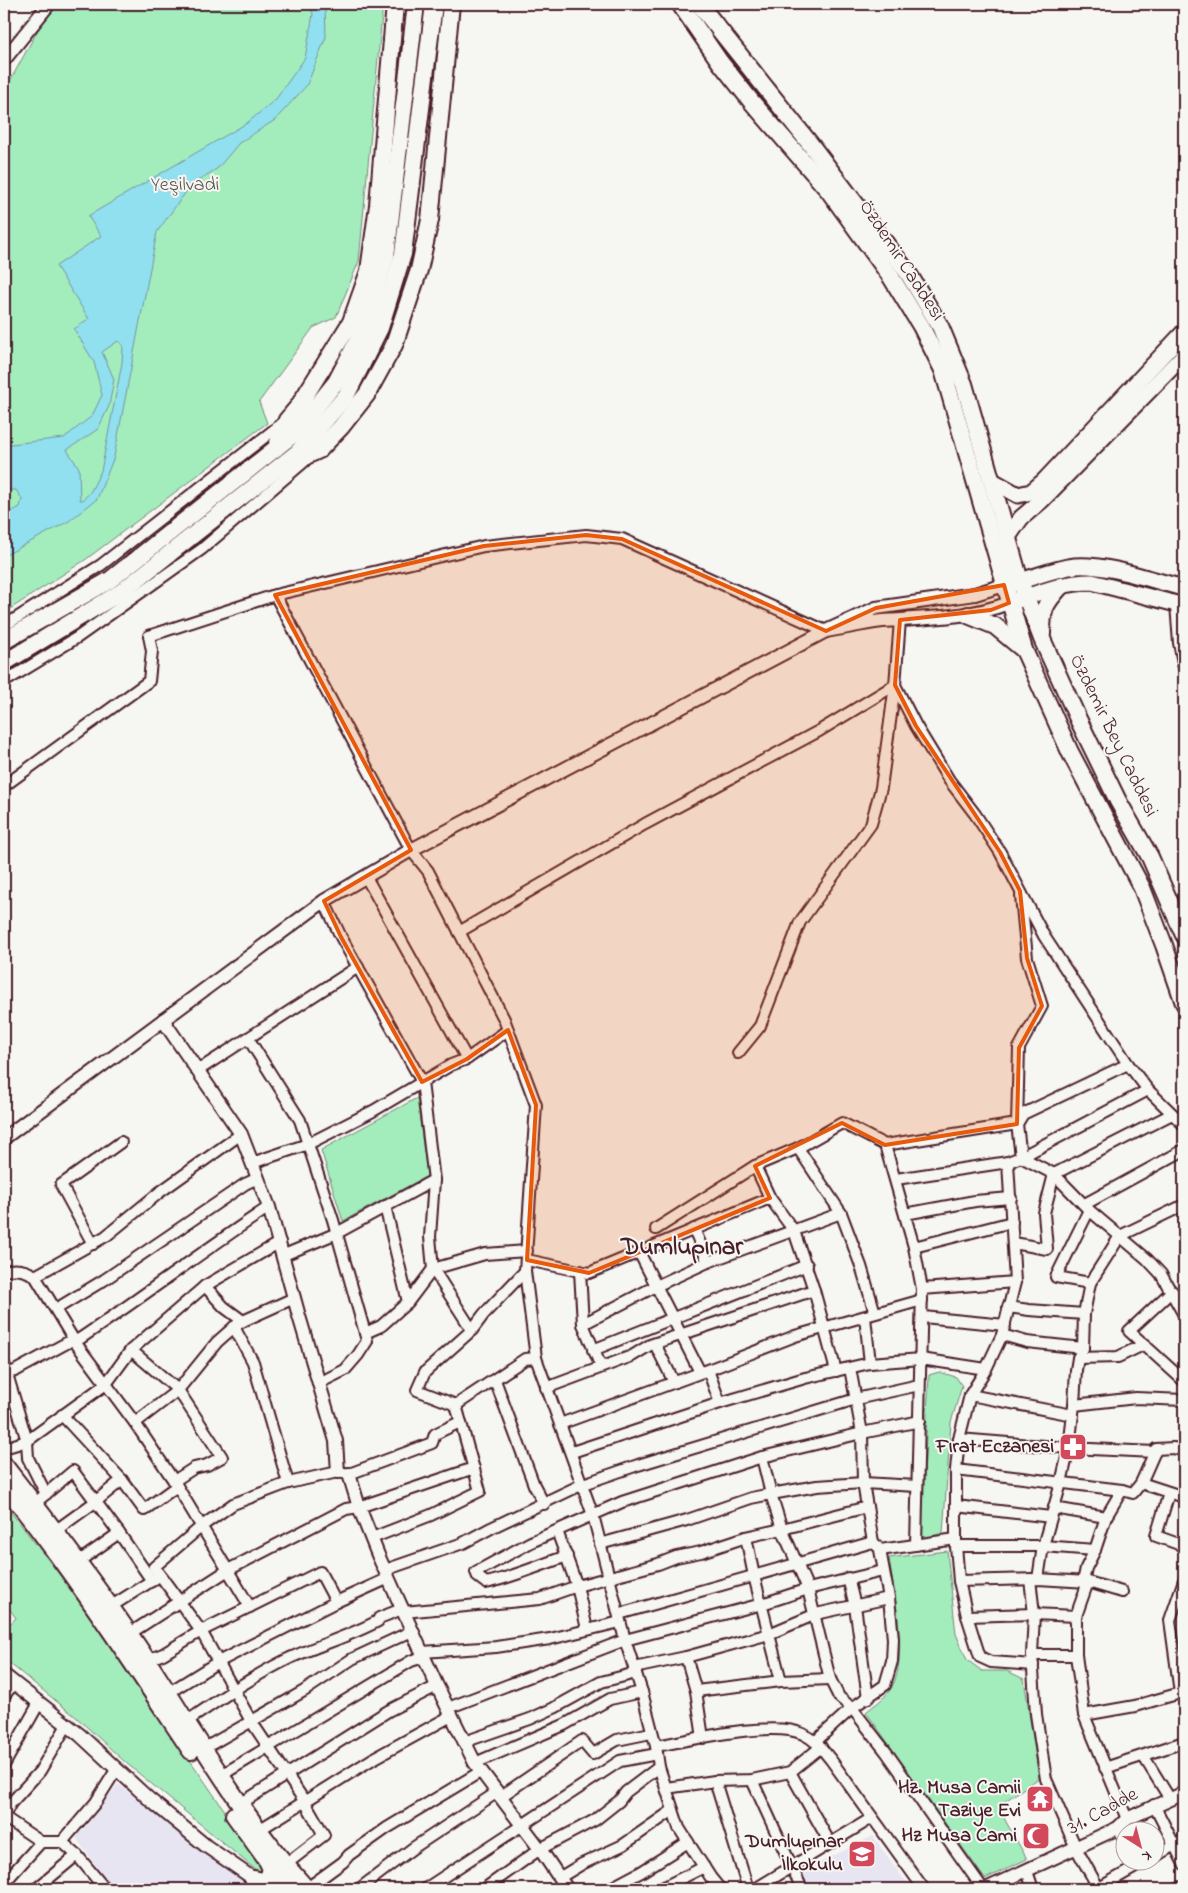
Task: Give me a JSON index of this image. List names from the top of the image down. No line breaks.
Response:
{"streets":{"main road":["Özdemir Caddesi","Özdemir Bey Caddesi"],"street":["31. Cadde"]},"crossings":[["Özdemir Caddesi","Özdemir Bey Caddesi"]],"districts":["Dumlupınar"],"parks":["Yeşilvadi"],"places":{"pharmacy":["Fırat Eczanesi"],"temple":["Hz. Musa Camii Taziye Evi"],"mosque":["Hz Musa Cami"],"school or university":["Dumlupınar İlkokulu"]},"north":"bottom right"}
